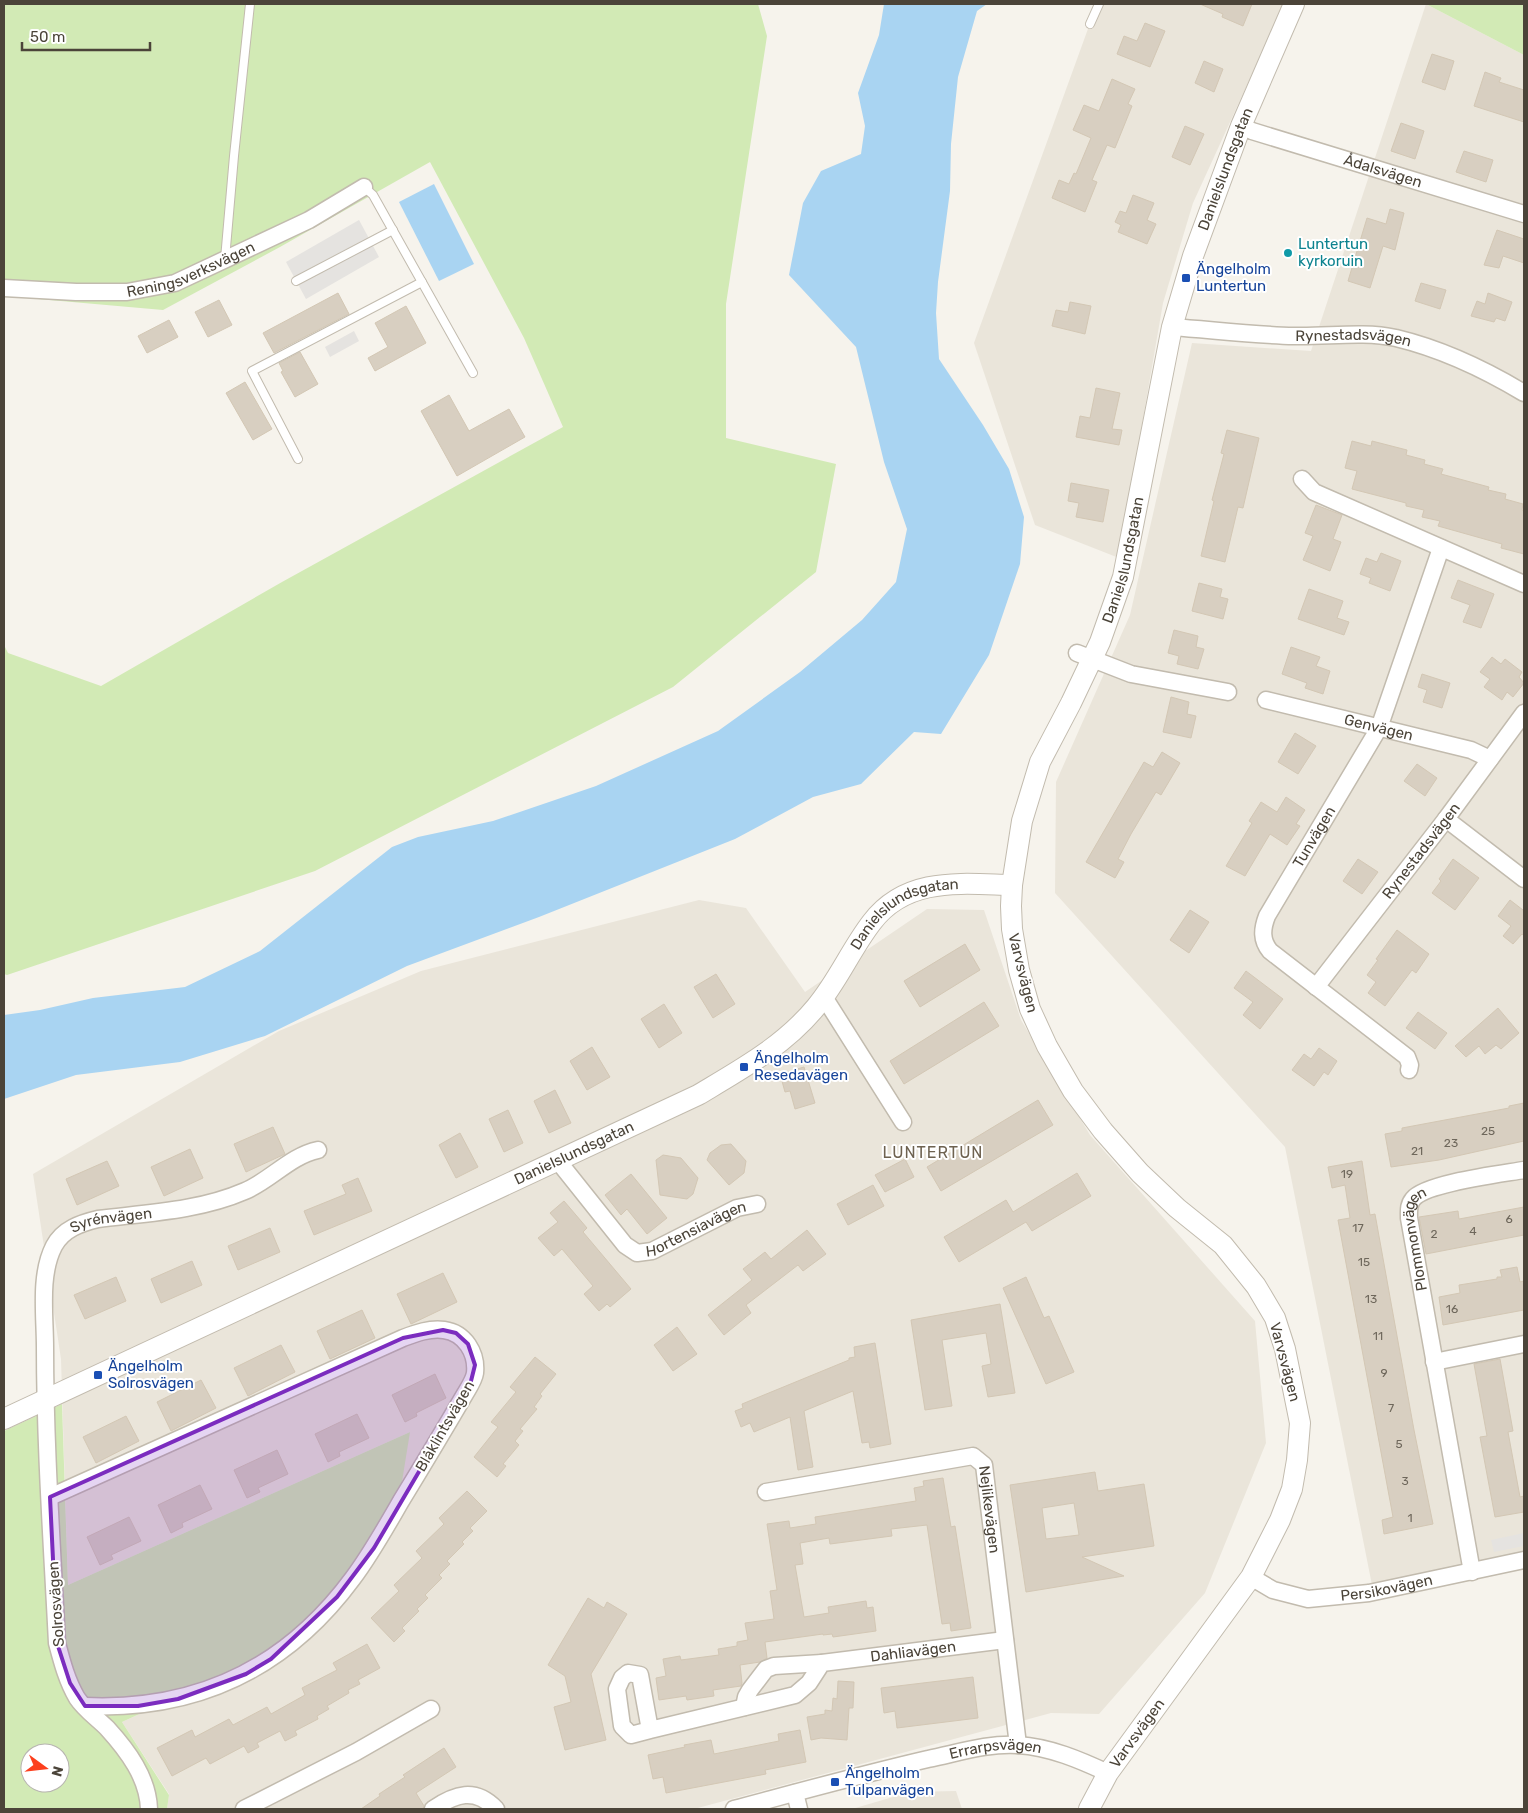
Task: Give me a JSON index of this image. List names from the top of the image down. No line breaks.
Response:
{"streets":{"street":["Danielslundsgatan","Ådalsvägen","Reningsverksvägen","Rynestadsvägen","Genvägen","Tunvägen","Varvsvägen","Syrénvägen","Hortensiavägen","Plommonvägen","Blåklintsvägen","Nejlikevägen","Persikovägen","Solrosvägen","Dahliavägen","Errarpsvägen"]},"crossings":[["Danielslundsgatan","Ådalsvägen"],["Danielslundsgatan","Rynestadsvägen"],["Danielslundsgatan","Varvsvägen"],["Danielslundsgatan","Syrénvägen"],["Danielslundsgatan","Hortensiavägen"],["Danielslundsgatan","Solrosvägen"],["Rynestadsvägen","Genvägen"],["Rynestadsvägen","Tunvägen"],["Genvägen","Tunvägen"],["Varvsvägen","Persikovägen"],["Varvsvägen","Errarpsvägen"],["Syrénvägen","Solrosvägen"],["Plommonvägen","Persikovägen"],["Blåklintsvägen","Solrosvägen"],["Nejlikevägen","Dahliavägen"],["Nejlikevägen","Errarpsvägen"]],"districts":["LUNTERTUN"],"places":{"other":["Luntertun kyrkoruin"],"transit":["Ängelholm Luntertun","Ängelholm Resedavägen","Ängelholm Solrosvägen","Ängelholm Tulpanvägen"]},"house_numbers":["25","23","21","19","6","17","4","2","15","13","16","11","9","7","5","3","1"],"scale_bar":"50 m","north":"right"}
